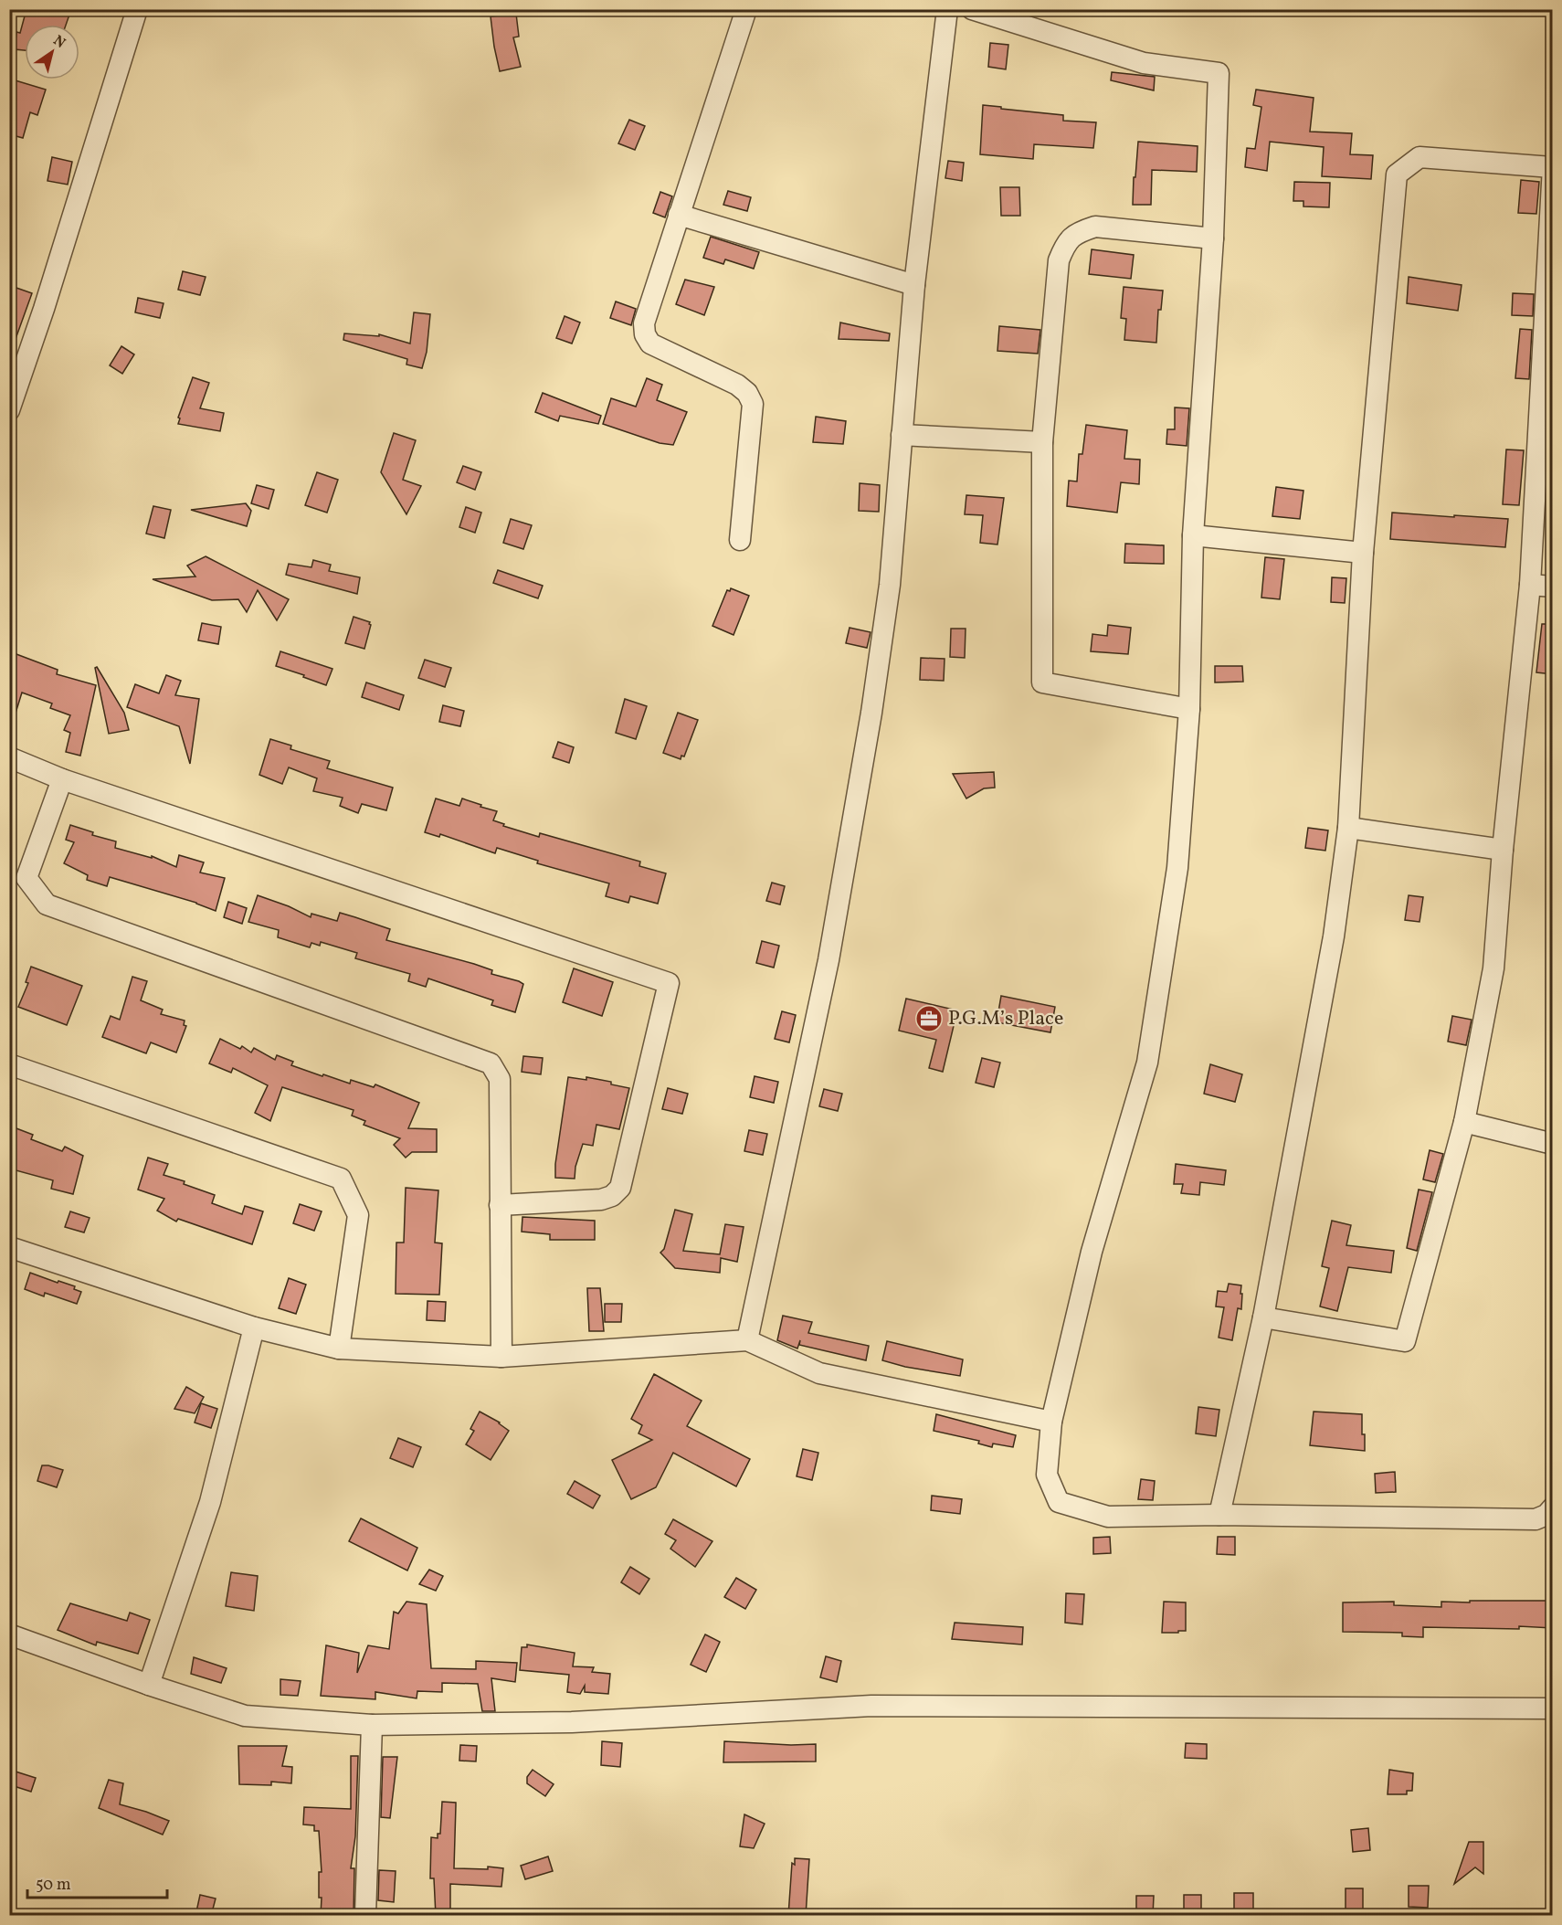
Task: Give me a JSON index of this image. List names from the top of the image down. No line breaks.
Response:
{"places":{"office":["P.G.M’s Place"]},"scale_bar":"50 m","north":"top right"}
